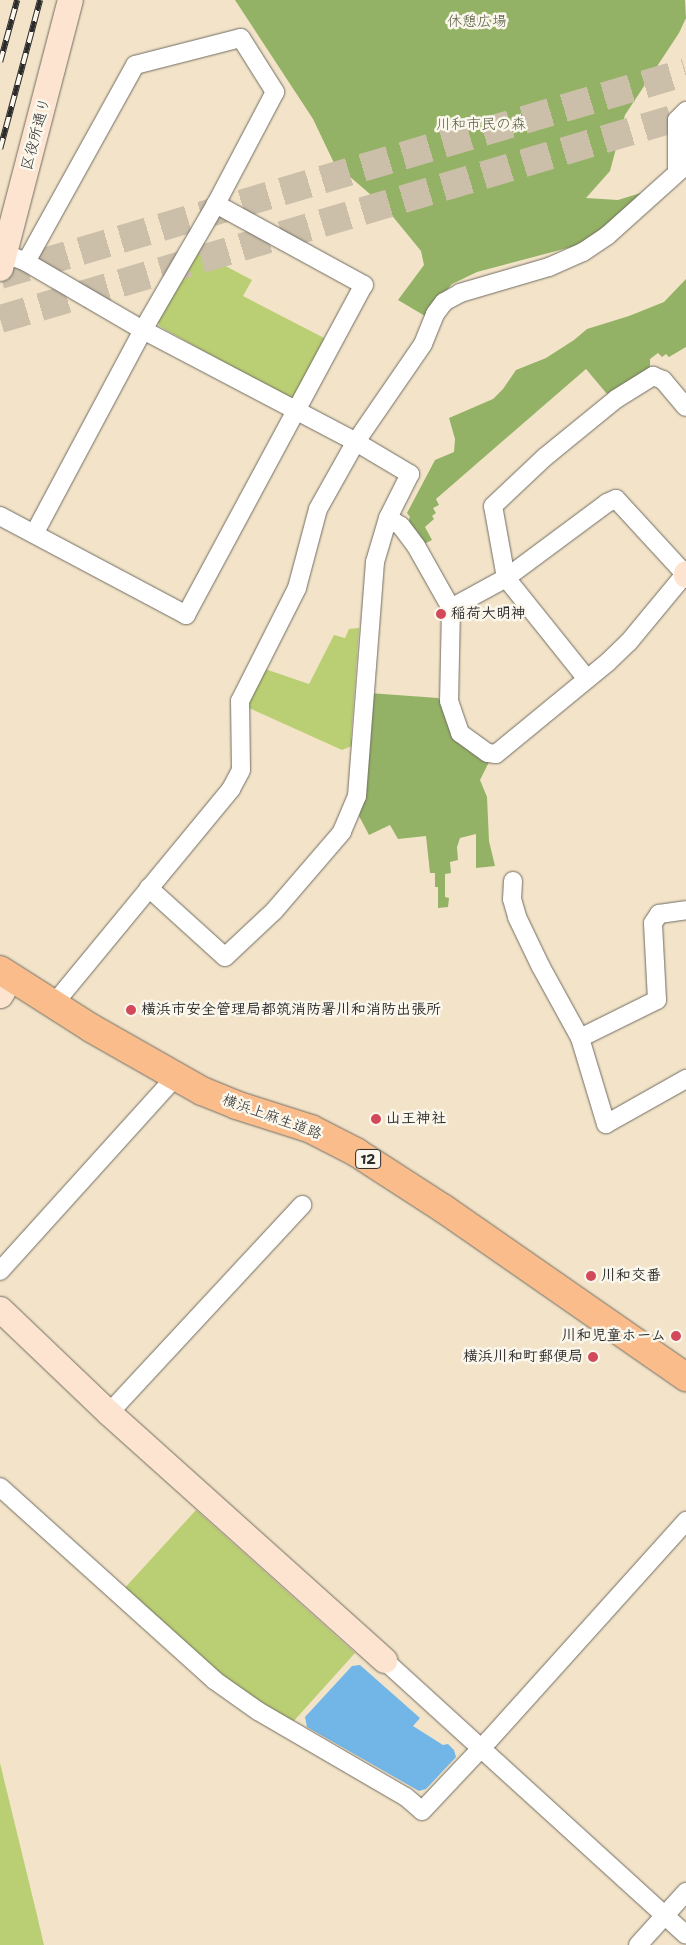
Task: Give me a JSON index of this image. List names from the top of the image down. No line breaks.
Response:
{"streets":{"main road":["横浜上麻生道路","12"],"street":["区役所通り"]},"parks":["休憩広場","川和市民の森"],"places":["稲荷大明神","横浜市安全管理局都筑消防署川和消防出張所","山王神社","川和交番","川和児童ホーム","横浜川和町郵便局"]}
